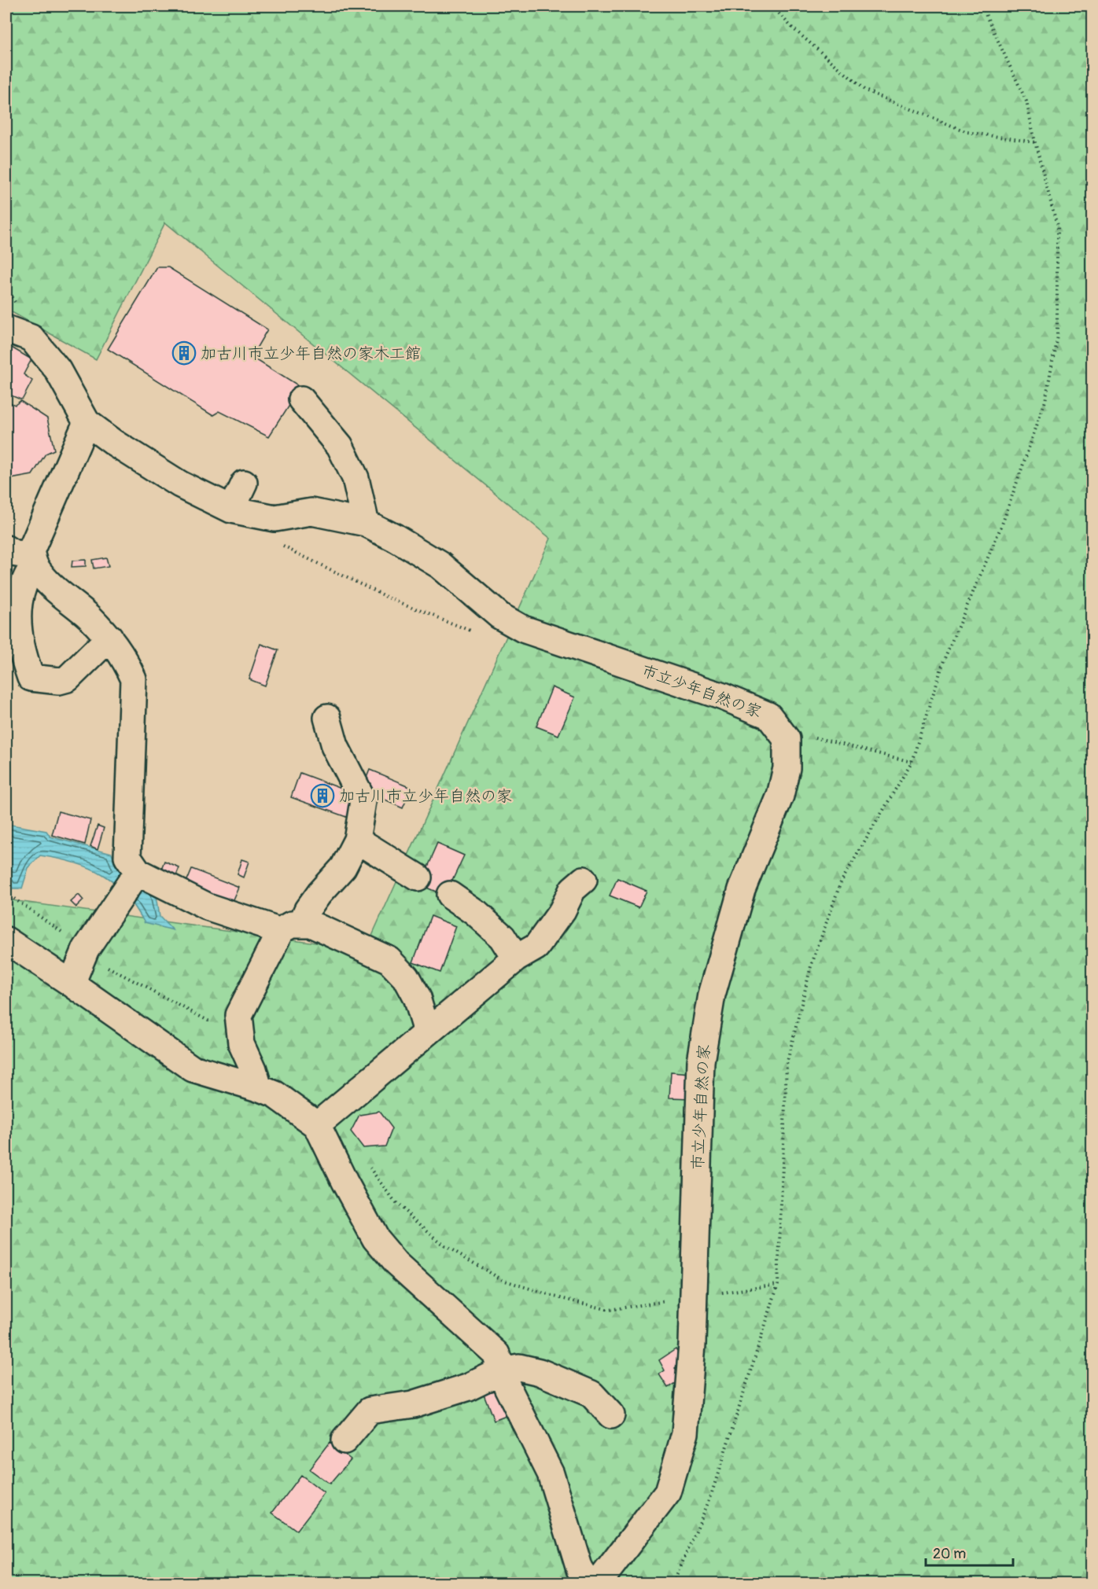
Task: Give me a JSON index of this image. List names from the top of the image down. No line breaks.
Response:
{"streets":{"lane":["市立少年自然の家"]},"places":{"building":["加古川市立少年自然の家木工館","加古川市立少年自然の家"]},"scale_bar":"20 m"}
